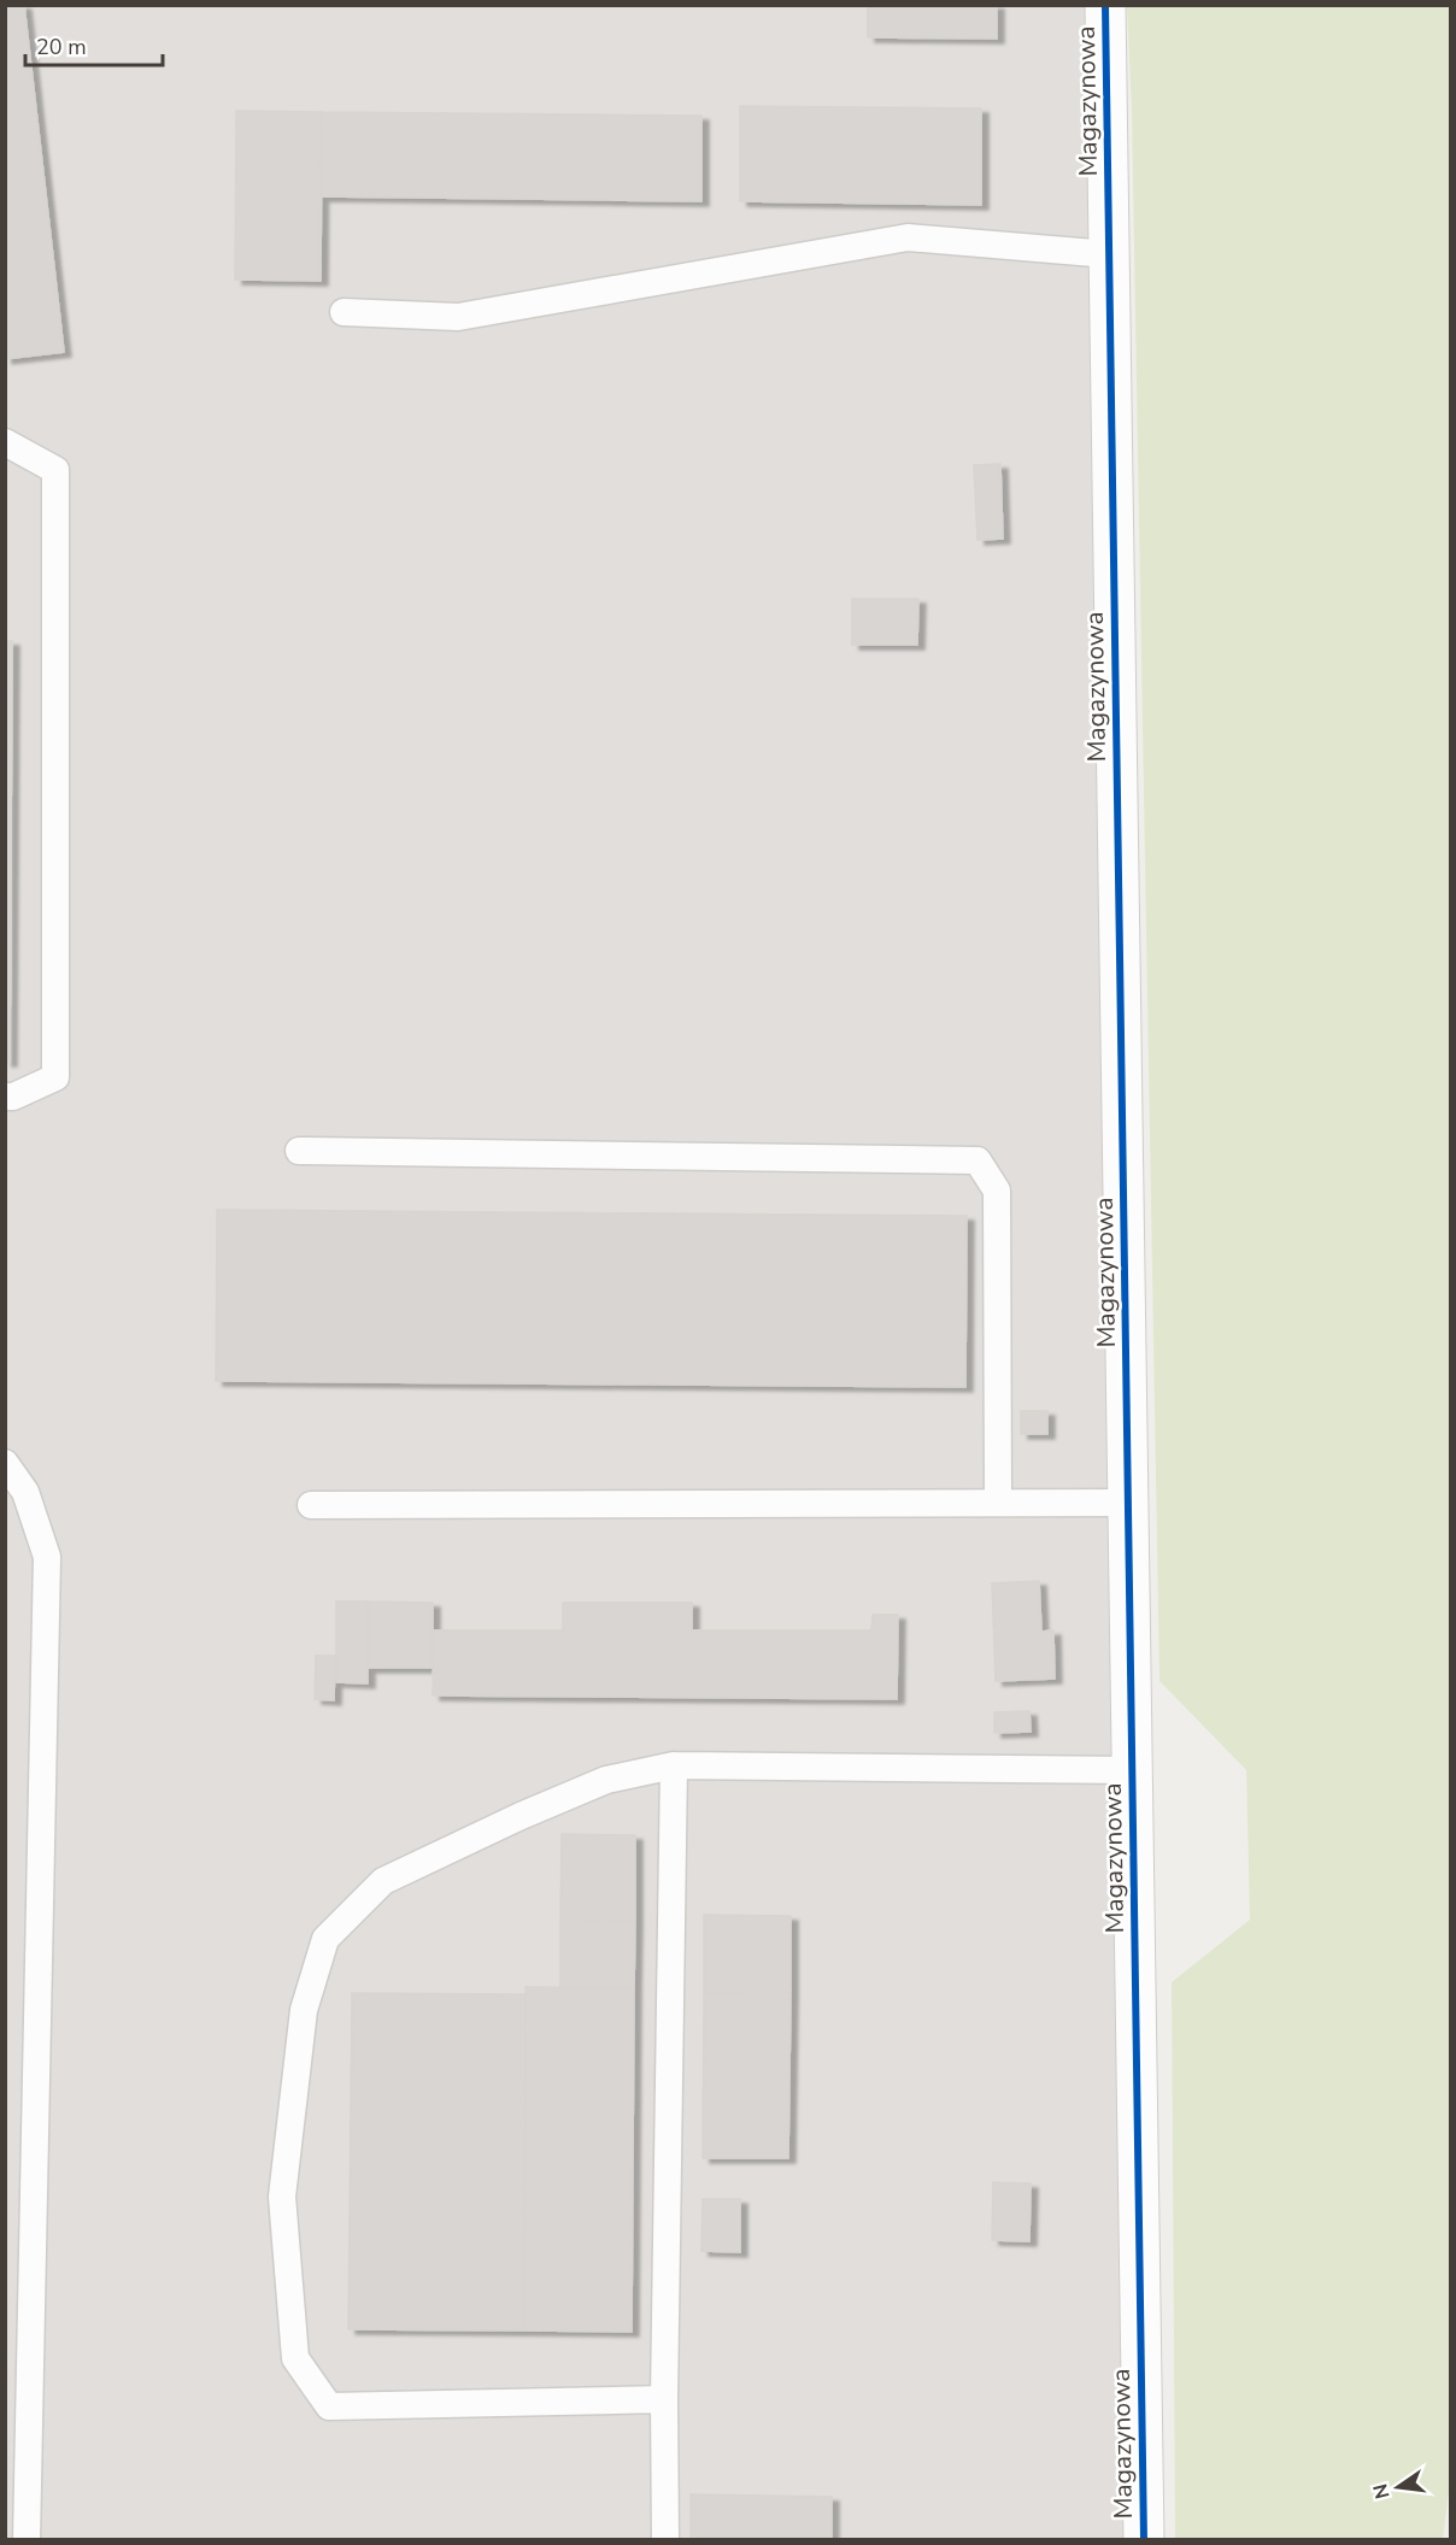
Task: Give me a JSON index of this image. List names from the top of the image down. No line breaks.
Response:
{"streets":{"street":["Magazynowa"]},"scale_bar":"20 m","north":"left"}
